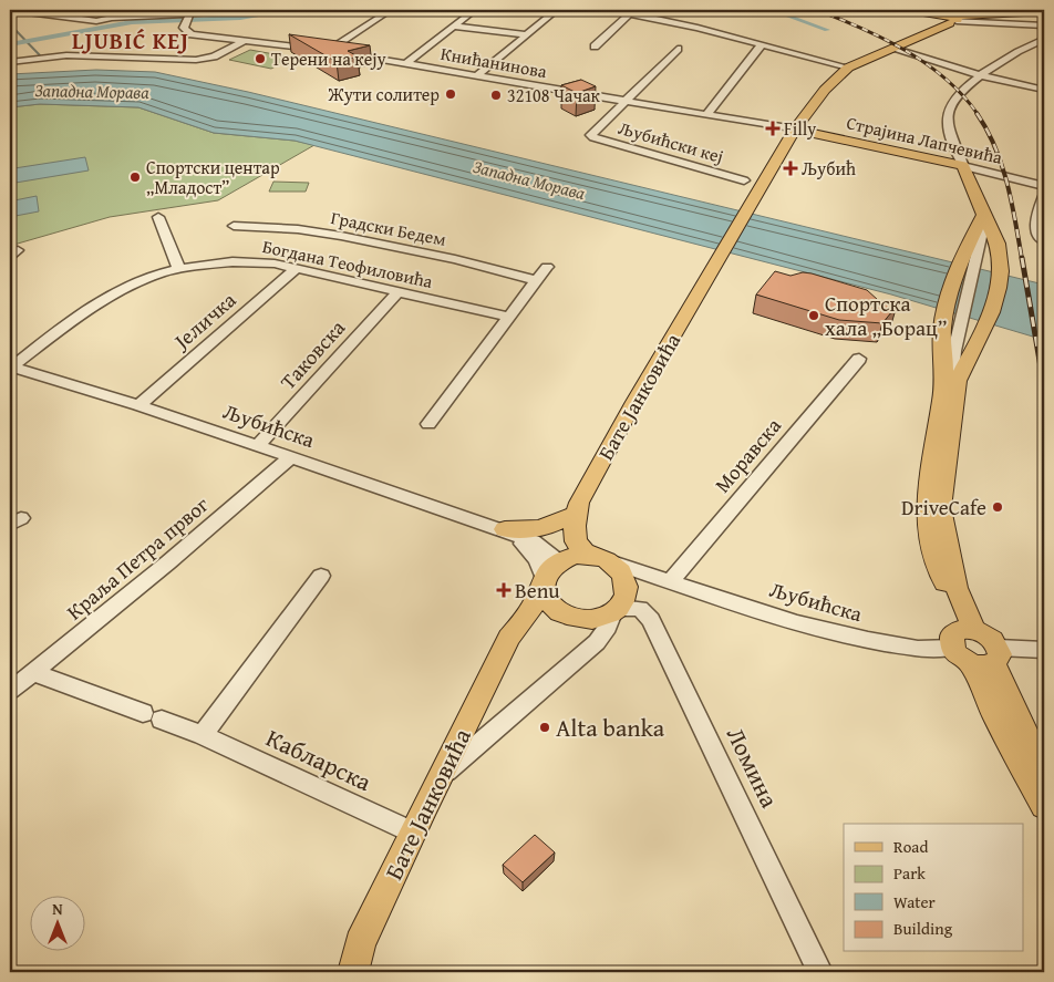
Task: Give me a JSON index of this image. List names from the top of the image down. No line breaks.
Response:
{"streets":{"main road":["Страјина Лапчевића","Бате Јанковића"],"street":["Книћанинова","Љубићски кеј","Градски Бедем","Богдана Теофиловића","Јеличка","Таковска","Љубићска","Моравска","Краља Петра првог","Кабларска","Ломина"]},"crossings":[["Книћанинова","Страјина Лапчевића"],["Книћанинова","Љубићски кеј"],["Книћанинова","Бате Јанковића"],["Страјина Лапчевића","Бате Јанковића"],["Богдана Теофиловића","Јеличка"],["Богдана Теофиловића","Таковска"],["Богдана Теофиловића","Љубићска"],["Јеличка","Љубићска"],["Таковска","Љубићска"],["Бате Јанковића","Љубићска"],["Бате Јанковића","Кабларска"],["Бате Јанковића","Ломина"],["Љубићска","Моравска"],["Љубићска","Краља Петра првог"],["Љубићска","Ломина"],["Краља Петра првог","Кабларска"]],"districts":["LJUBIĆ KEJ"],"water":["Западна Морава"],"places":{"other":["Терени на кеју","Жути солитер","32108 Чачак","Спортски центар „Младост”","Спортска хала „Борац”","DriveCafe","Alta banka"],"health":["Filly","Љубић","Benu"]},"legend":["Road","Park","Water","Building"],"north":"top"}
